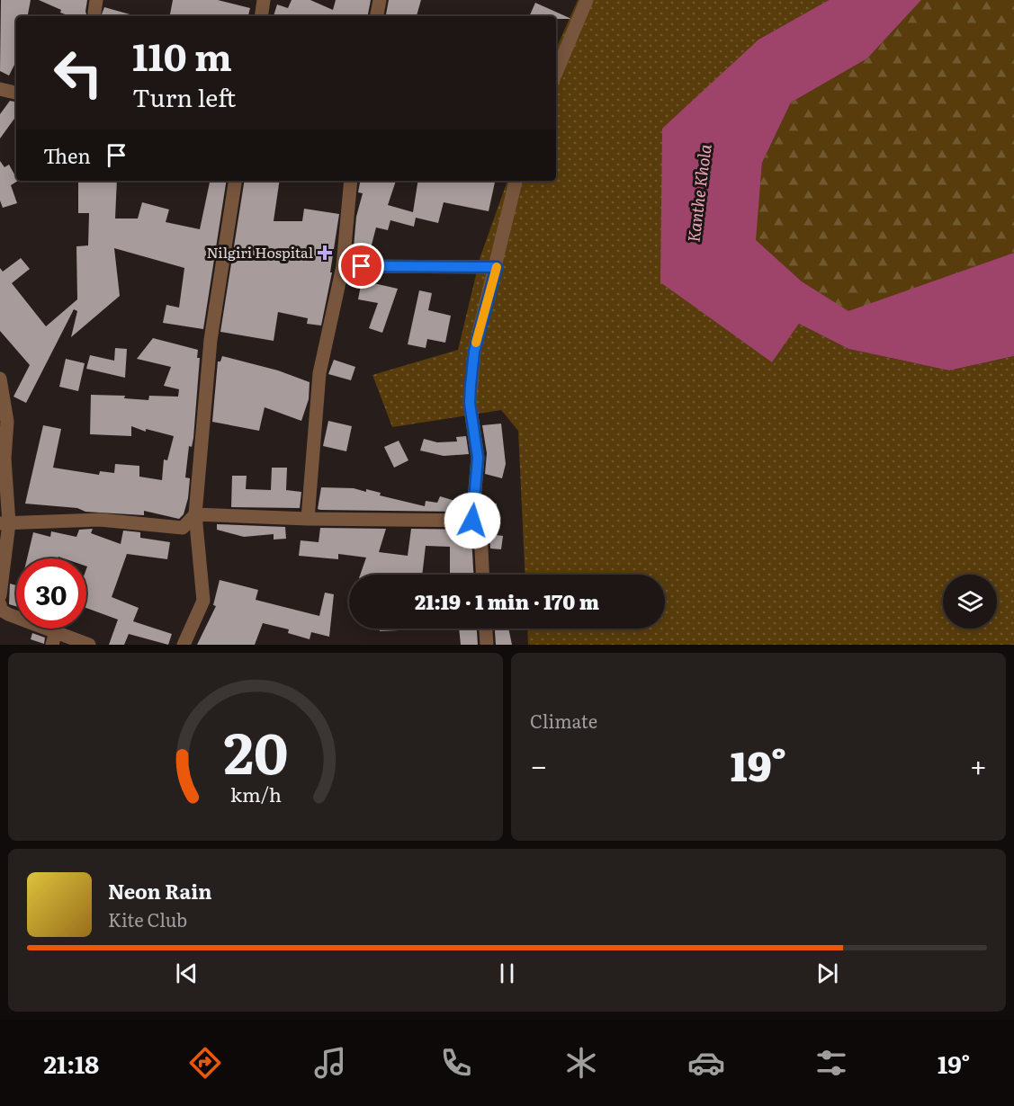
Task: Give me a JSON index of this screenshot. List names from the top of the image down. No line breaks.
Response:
{"water":["Kanthe Khola"],"places":{"health":["Nilgiri Hospital"]},"page":{"turn":["110 m","Turn left"],"then":"Then","limit":"30","trip":"21:19 · 1 min · 170 m","tile":"Climate","heat":["−","19°","+"],"song":["Neon Rain","Kite Club"],"tabs":["21:18","19°"],"gauge":["20","km/h"]}}
